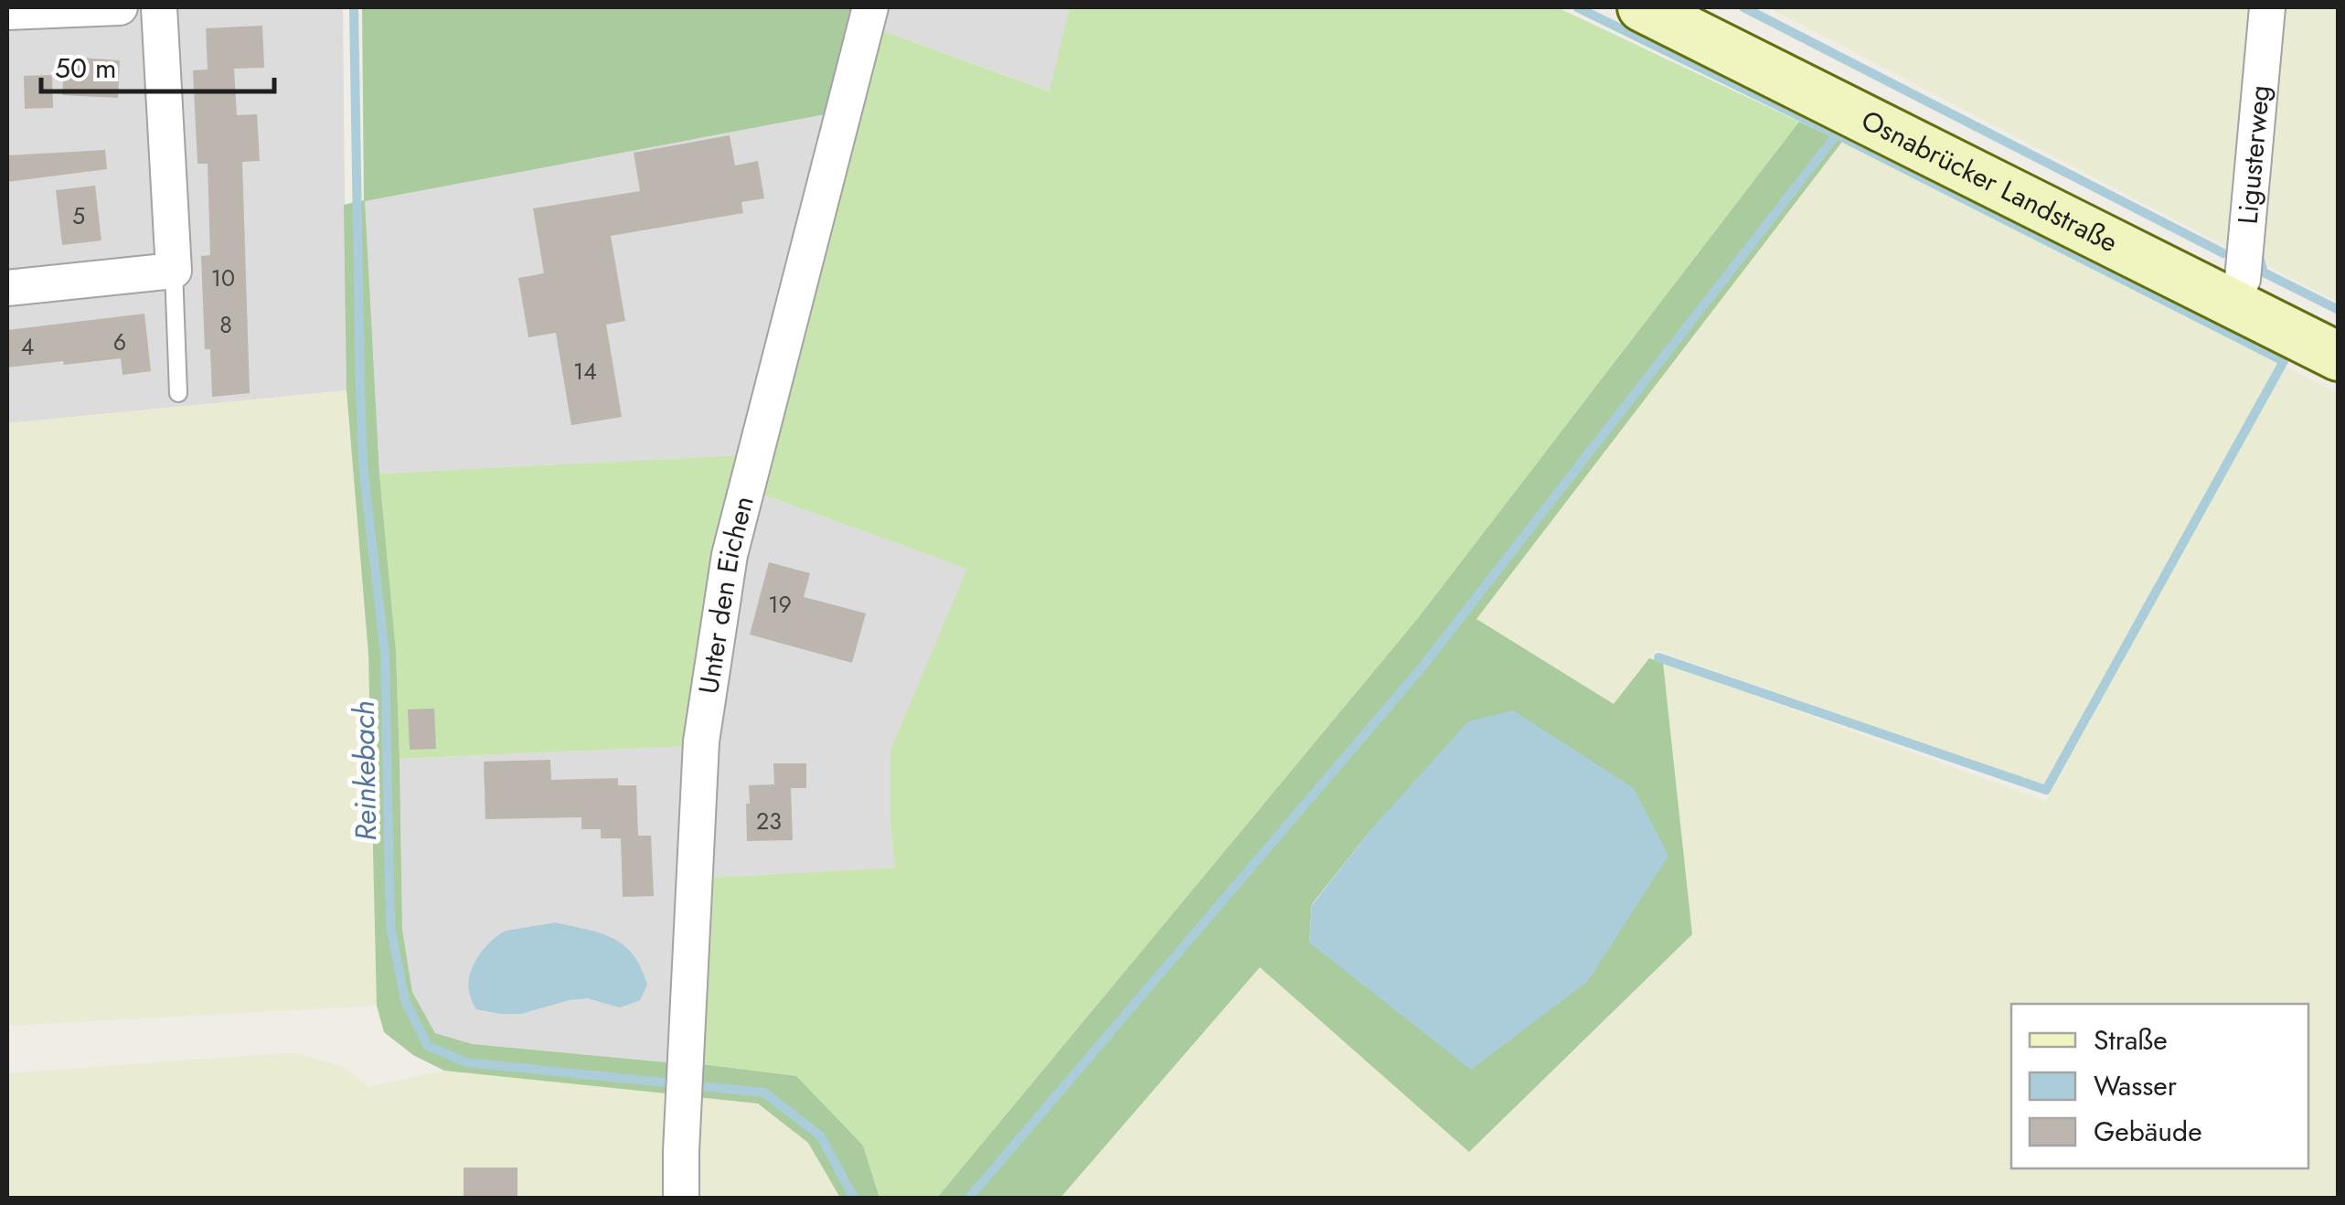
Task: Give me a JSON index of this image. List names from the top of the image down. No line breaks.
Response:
{"streets":{"street":["Ligusterweg","Osnabrücker Landstraße","Unter den Eichen"]},"crossings":[["Ligusterweg","Osnabrücker Landstraße"]],"water":["Reinkebach"],"house_numbers":["5","10","8","6","4","14","19","23"],"legend":["Straße","Wasser","Gebäude"],"scale_bar":"50 m"}
